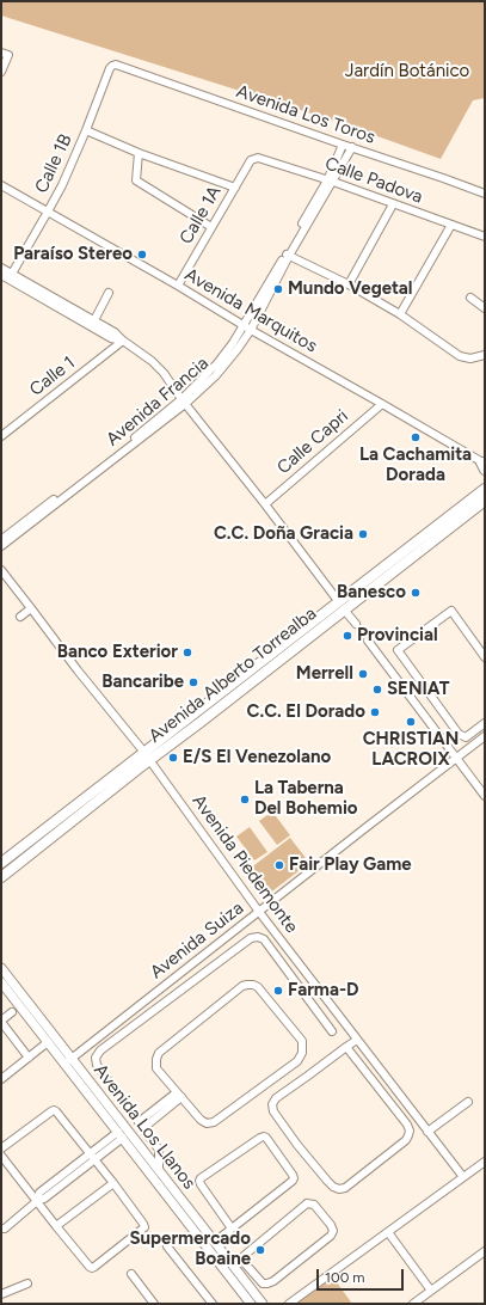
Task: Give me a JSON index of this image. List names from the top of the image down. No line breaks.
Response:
{"streets":{"main road":["Avenida Alberto Torrealba"],"street":["Avenida Los Toros","Calle 1B","Calle Padova","Calle 1A","Avenida Marquitos","Calle 1","Avenida Francia","Calle Capri","Avenida Piedemonte","Avenida Suiza","Avenida Los Llanos"]},"crossings":[["Avenida Los Toros","Calle 1B"],["Avenida Los Toros","Avenida Francia"],["Calle 1B","Avenida Marquitos"],["Calle Padova","Calle 1A"],["Calle Padova","Avenida Francia"],["Calle 1A","Avenida Marquitos"],["Avenida Marquitos","Avenida Francia"],["Avenida Marquitos","Calle Capri"],["Avenida Alberto Torrealba","Avenida Piedemonte"],["Avenida Piedemonte","Avenida Suiza"],["Avenida Suiza","Avenida Los Llanos"]],"parks":["Jardín Botánico"],"places":["Paraíso Stereo","Mundo Vegetal","La Cachamita Dorada","C.C. Doña Gracia","Banesco","Provincial","Banco Exterior","Merrell","Bancaribe","SENIAT","C.C. El Dorado","CHRISTIAN LACROIX","E/S El Venezolano","La Taberna Del Bohemio","Fair Play Game","Farma-D","Supermercado Boaine"],"scale_bar":"100 m"}
